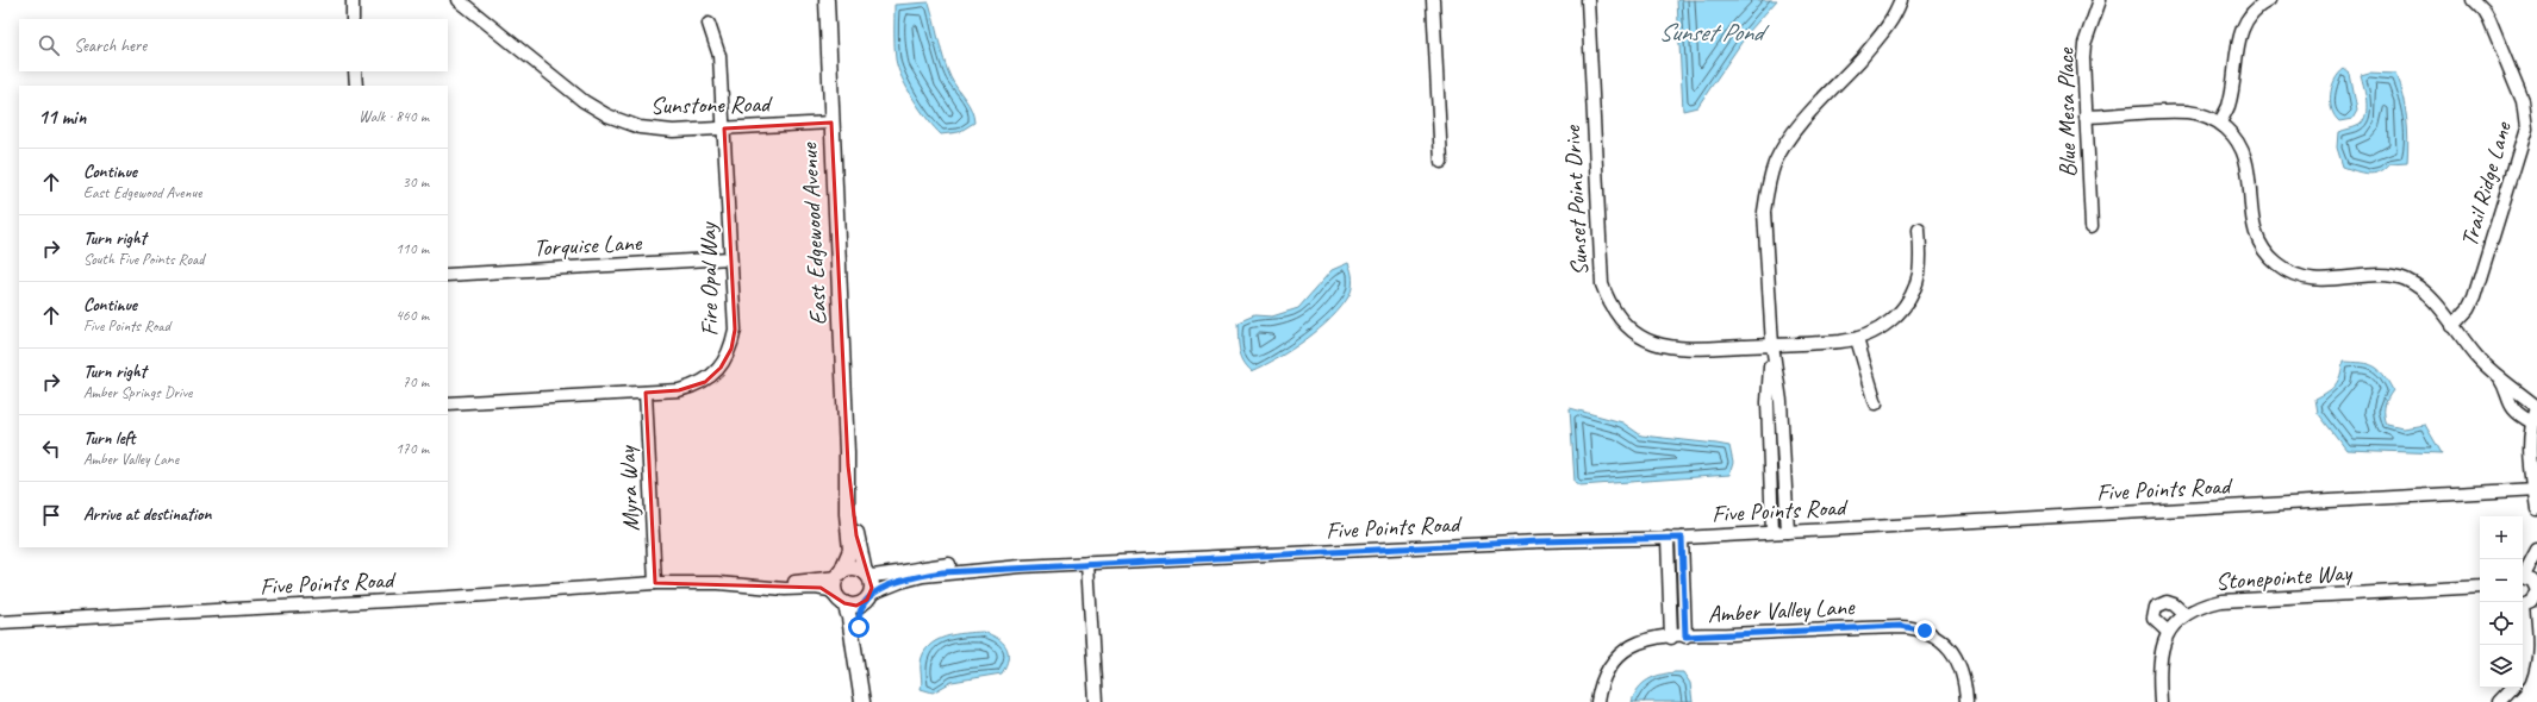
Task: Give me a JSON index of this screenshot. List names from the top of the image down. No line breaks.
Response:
{"streets":{"main road":["East Edgewood Avenue"],"street":["Sunstone Road","Blue Mesa Place","Trail Ridge Lane","Sunset Point Drive","Torquise Lane","Fire Opal Way","Myra Way","Five Points Road","Stonepointe Way","Amber Valley Lane"]},"crossings":[["Sunstone Road","East Edgewood Avenue"],["Sunstone Road","Fire Opal Way"],["Torquise Lane","Fire Opal Way"],["Fire Opal Way","Myra Way"],["Myra Way","Five Points Road"]],"water":["Sunset Pond"],"page":{"search":"Search here","heading":["11 min","Walk · 840 m"],"list":[["Continue","East Edgewood Avenue","30 m"],["Turn right","South Five Points Road","110 m"],["Continue","Five Points Road","460 m"],["Turn right","Amber Springs Drive","70 m"],["Turn left","Amber Valley Lane","170 m"],"Arrive at destination"],"map_buttons":["+","−"]}}
